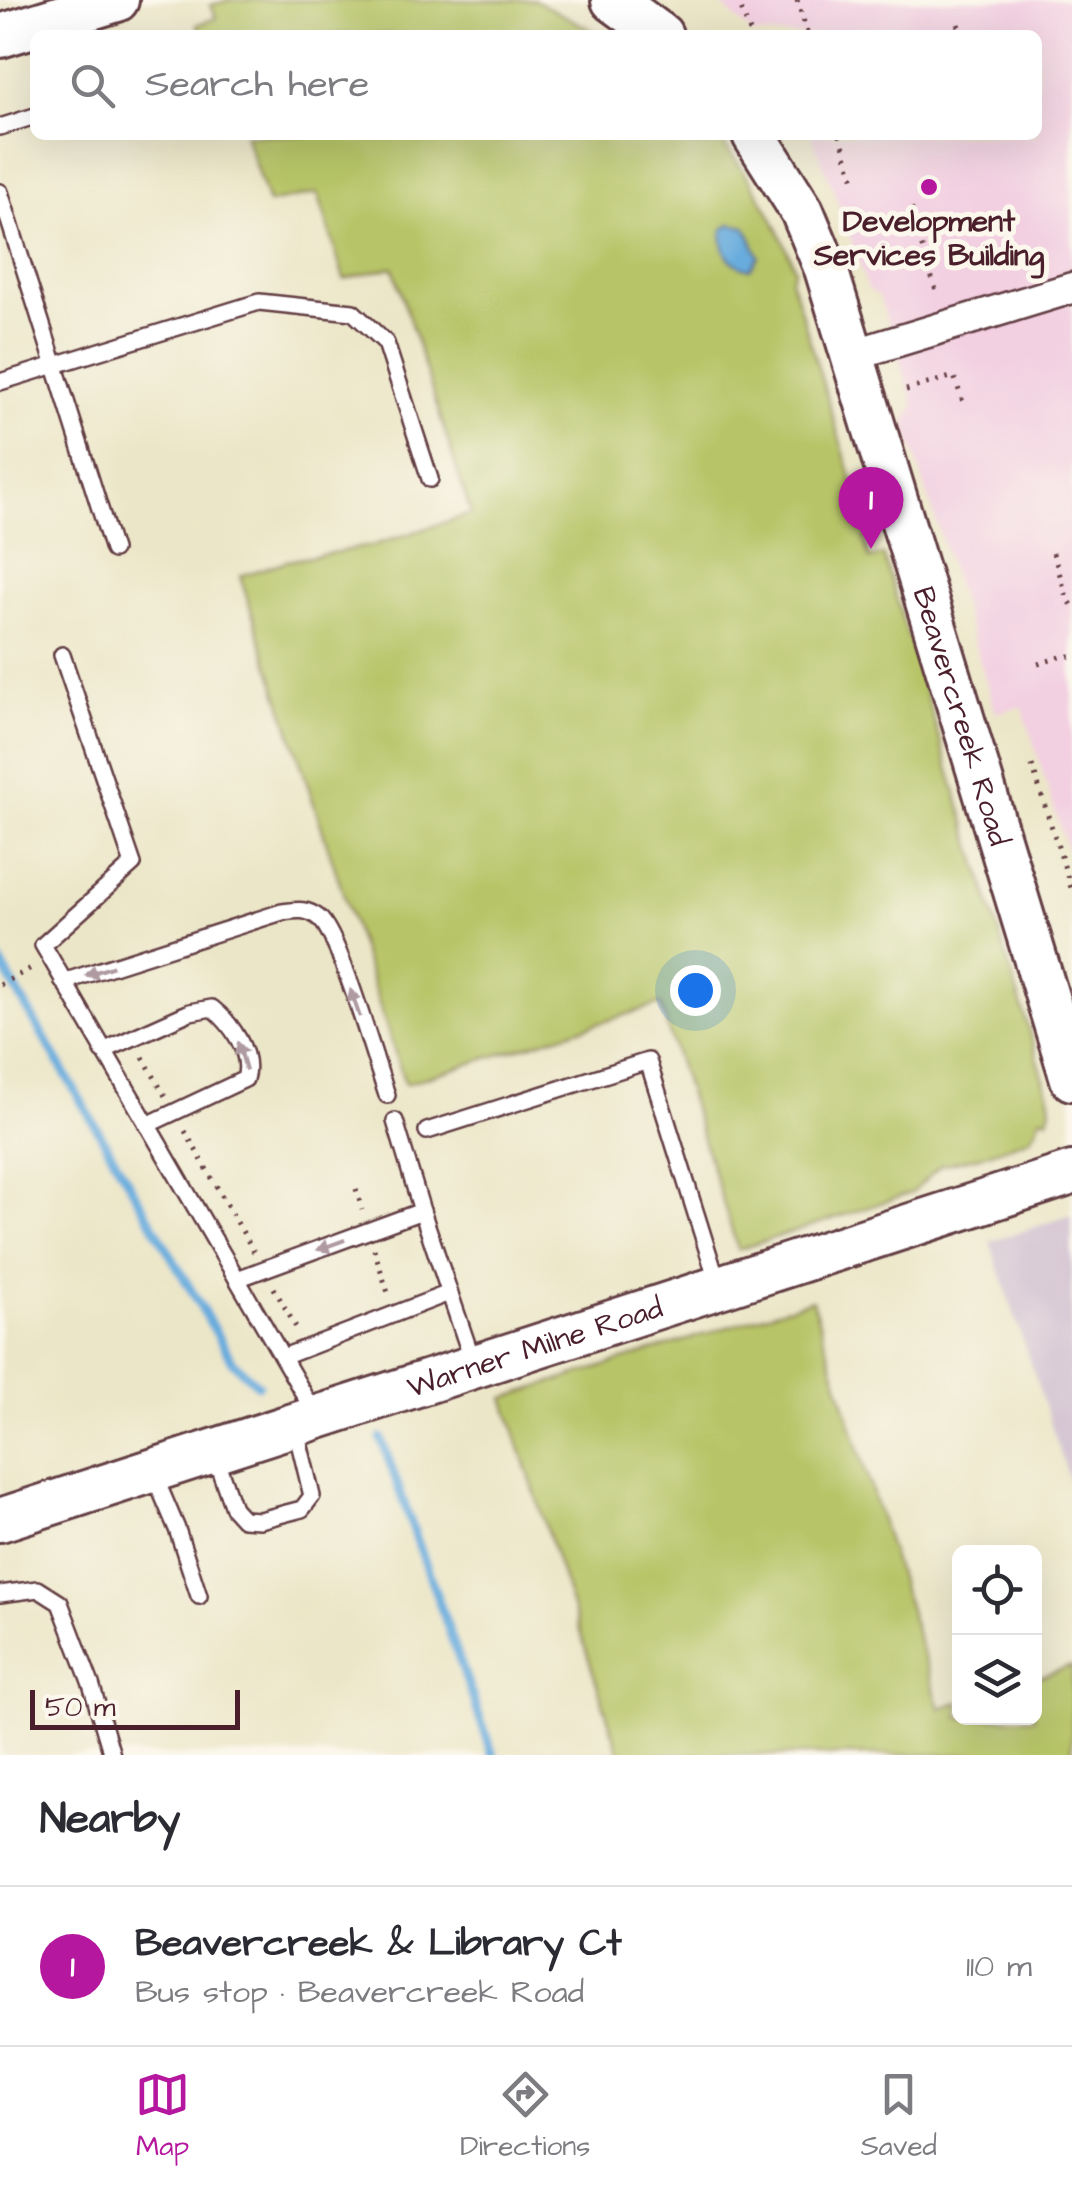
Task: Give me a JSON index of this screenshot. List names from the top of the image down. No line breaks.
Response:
{"streets":{"main road":["Beavercreek Road","Warner Milne Road"]},"places":["Development Services Building"],"scale_bar":"50 m","page":{"search":"Search here","pins":"1","scale":"50 m","heading":"Nearby","list":[{"mark":"1","name":"Beavercreek & Library Ct","note":"Bus stop · Beavercreek Road","value":"110 m"}],"nav":["Map","Directions","Saved"]}}
